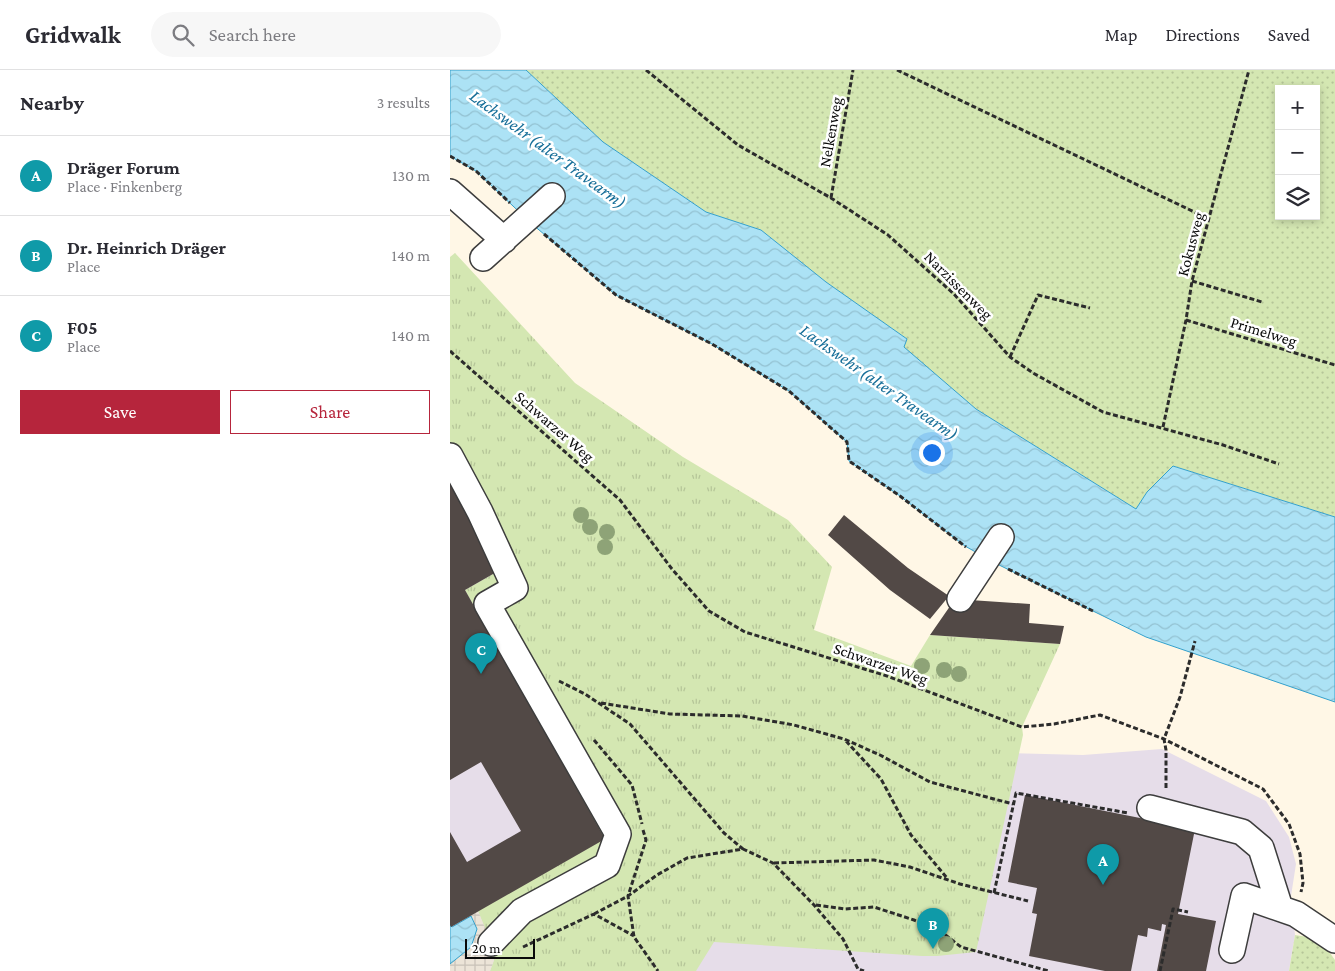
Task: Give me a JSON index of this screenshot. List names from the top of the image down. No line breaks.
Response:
{"streets":{"path":["Nelkenweg","Kokusweg","Narzissenweg","Primelweg","Schwarzer Weg"]},"crossings":[["Nelkenweg","Narzissenweg"],["Kokusweg","Narzissenweg"],["Kokusweg","Primelweg"]],"water":["Lachswehr (alter Travearm)"],"scale_bar":"20 m","page":{"header":"Gridwalk","search":"Search here","nav":["Map","Directions","Saved"],"heading":["Nearby","3 results"],"map_buttons":["+","−"],"list":[{"mark":"A","name":"Dräger Forum","note":"Place · Finkenberg","value":"130 m"},{"mark":"B","name":"Dr. Heinrich Dräger","note":"Place","value":"140 m"},{"mark":"C","name":"F05","note":"Place","value":"140 m"}],"buttons":["Save","Share"],"pins":["C","A","B"],"scale":"20 m"}}
